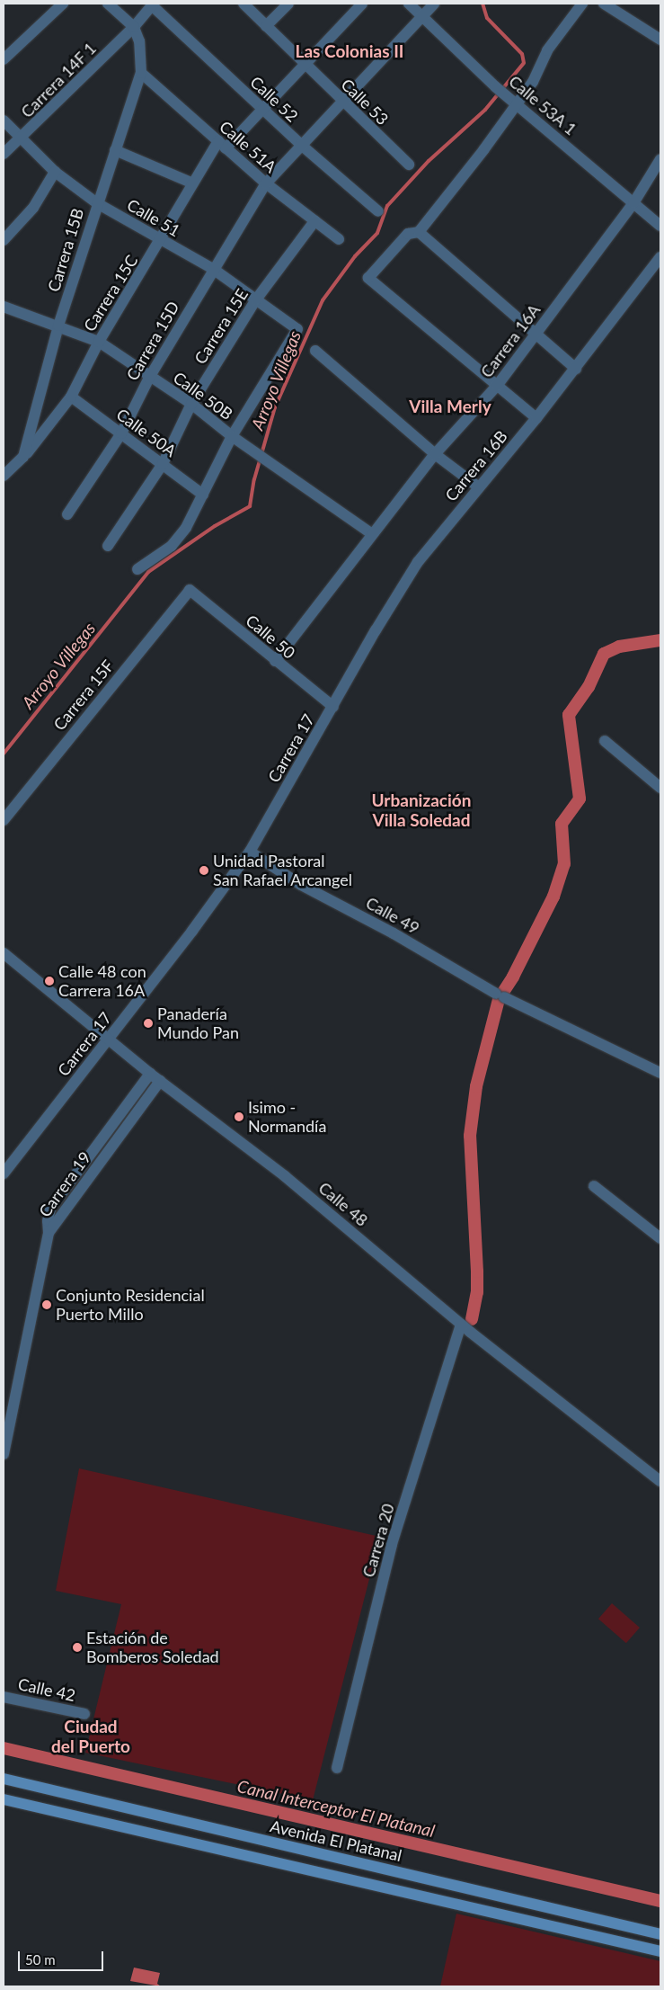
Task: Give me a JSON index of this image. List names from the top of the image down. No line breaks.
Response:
{"streets":{"main road":["Avenida El Platanal"],"street":["Carrera 14F 1","Calle 52","Calle 53","Calle 53A 1","Calle 51A","Calle 51","Carrera 15B","Carrera 15C","Carrera 15E","Carrera 15D","Carrera 16A","Calle 50B","Calle 50A","Carrera 16B","Calle 50","Carrera 15F","Carrera 17","Calle 49","Carrera 19","Calle 48","Carrera 20","Calle 42"]},"crossings":[["Carrera 14F 1","Calle 52"],["Carrera 14F 1","Calle 51"],["Carrera 14F 1","Carrera 15B"],["Calle 53A 1","Carrera 16A"],["Calle 51A","Carrera 15B"],["Calle 51A","Carrera 15C"],["Calle 51A","Carrera 15E"],["Calle 51A","Carrera 15D"],["Calle 51","Carrera 15B"],["Calle 51","Carrera 15C"],["Calle 51","Carrera 15E"],["Calle 51","Carrera 15D"],["Calle 51","Calle 50B"],["Carrera 15B","Carrera 15C"],["Carrera 15B","Calle 50B"],["Carrera 15C","Calle 50B"],["Carrera 15C","Calle 50A"],["Carrera 15E","Calle 50B"],["Carrera 15E","Calle 50A"],["Carrera 15D","Calle 50B"],["Carrera 15D","Calle 50A"],["Carrera 16A","Calle 50B"],["Carrera 16A","Calle 50"],["Carrera 16B","Calle 50"],["Carrera 16B","Carrera 17"],["Calle 50","Carrera 15F"],["Calle 50","Carrera 17"],["Carrera 17","Calle 49"],["Carrera 17","Calle 48"],["Carrera 19","Calle 48"],["Calle 48","Carrera 20"]],"districts":["Las Colonias II","Villa Merly","Urbanización Villa Soledad","Ciudad del Puerto"],"water":["Arroyo Villegas","Canal Interceptor El Platanal"],"places":["Unidad Pastoral San Rafael Arcangel","Calle 48 con Carrera 16A","Panadería Mundo Pan","Isimo - Normandía","Conjunto Residencial Puerto Millo","Estación de Bomberos Soledad"],"scale_bar":"50 m"}
